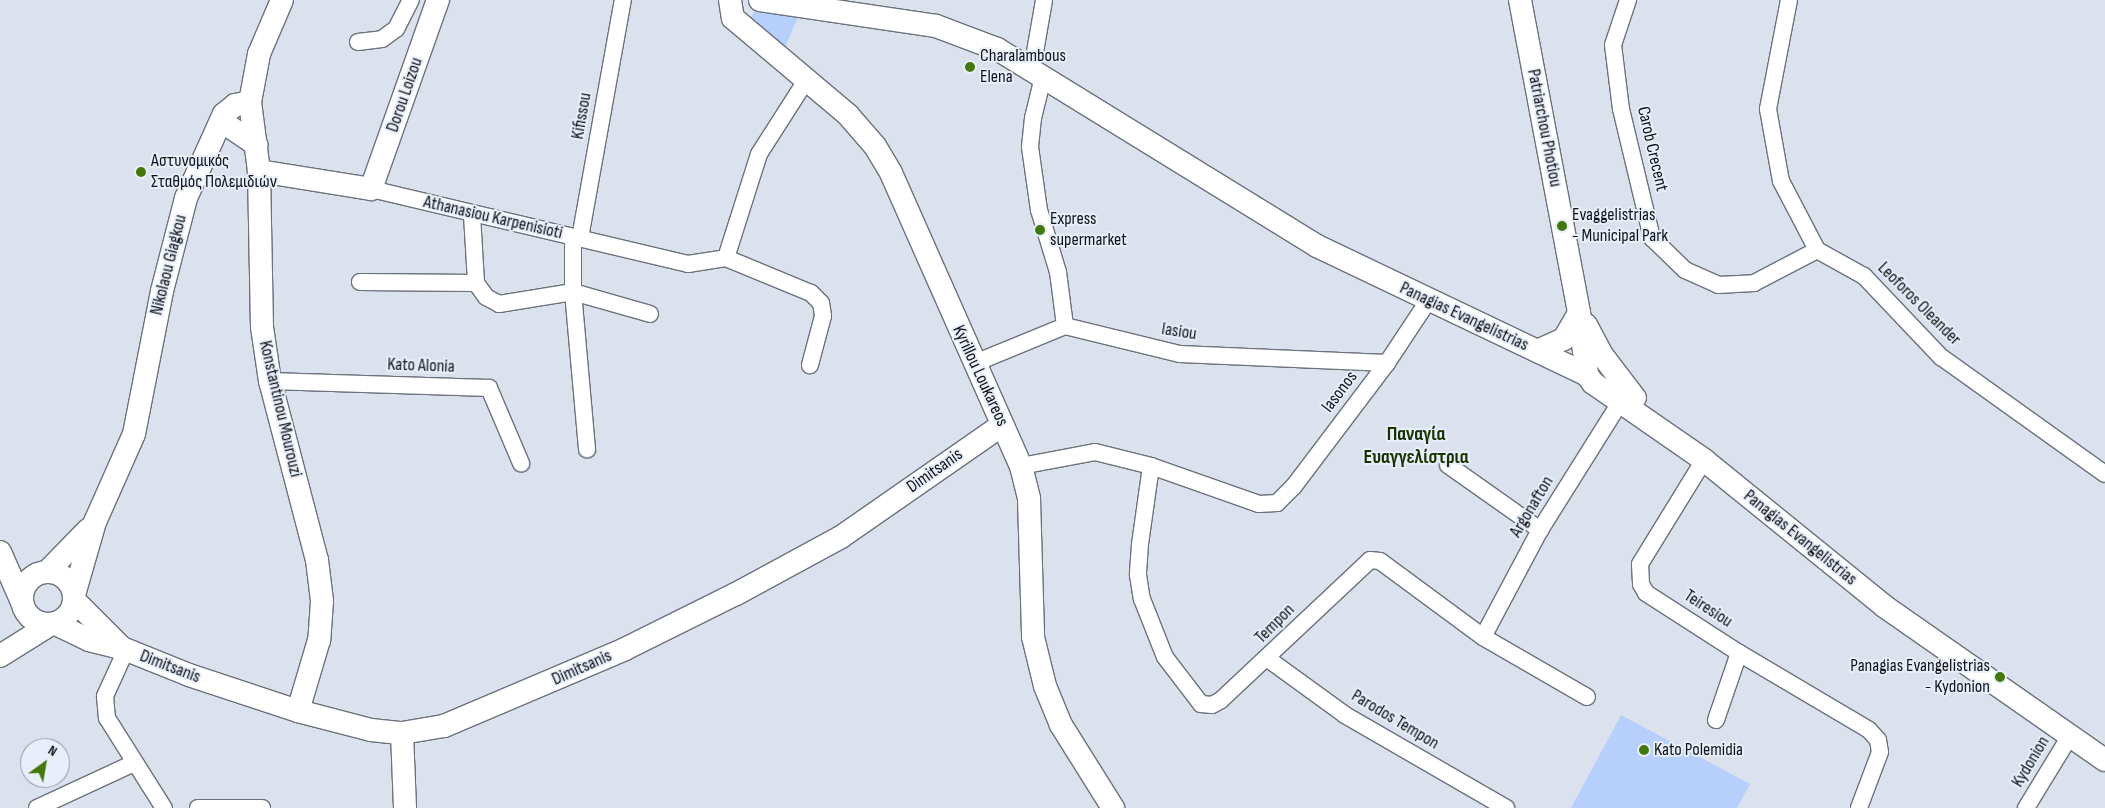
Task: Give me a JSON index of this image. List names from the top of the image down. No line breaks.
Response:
{"streets":{"street":["Dorou Loizou","Kifissou","Patriarchou Photiou","Carob Crecent","Athanasiou Karpenisioti","Nikolaou Giagkou","Leoforos Oleander","Panagias Evangelistrias","Iasiou","Kato Alonia","Kyrillou Loukareos","Iasonos","Konstantinou Mourouzi","Dimitsanis","Argonafton","Teiresiou","Tempon","Parodos Tempon","Kydonion"]},"crossings":[["Dorou Loizou","Athanasiou Karpenisioti"],["Kifissou","Athanasiou Karpenisioti"],["Patriarchou Photiou","Panagias Evangelistrias"],["Carob Crecent","Leoforos Oleander"],["Athanasiou Karpenisioti","Konstantinou Mourouzi"],["Nikolaou Giagkou","Konstantinou Mourouzi"],["Nikolaou Giagkou","Dimitsanis"],["Panagias Evangelistrias","Iasonos"],["Panagias Evangelistrias","Argonafton"],["Panagias Evangelistrias","Teiresiou"],["Panagias Evangelistrias","Kydonion"],["Iasiou","Iasonos"],["Kato Alonia","Konstantinou Mourouzi"],["Kyrillou Loukareos","Dimitsanis"],["Iasonos","Tempon"],["Konstantinou Mourouzi","Dimitsanis"],["Argonafton","Tempon"],["Tempon","Parodos Tempon"]],"districts":["Παναγία Ευαγγελίστρια"],"places":["Charalambous Elena","Αστυνομικός Σταθμός Πολεμιδιών","Evaggelistrias - Municipal Park","Express supermarket","Panagias Evangelistrias - Kydonion","Kato Polemidia"],"north":"top right"}
